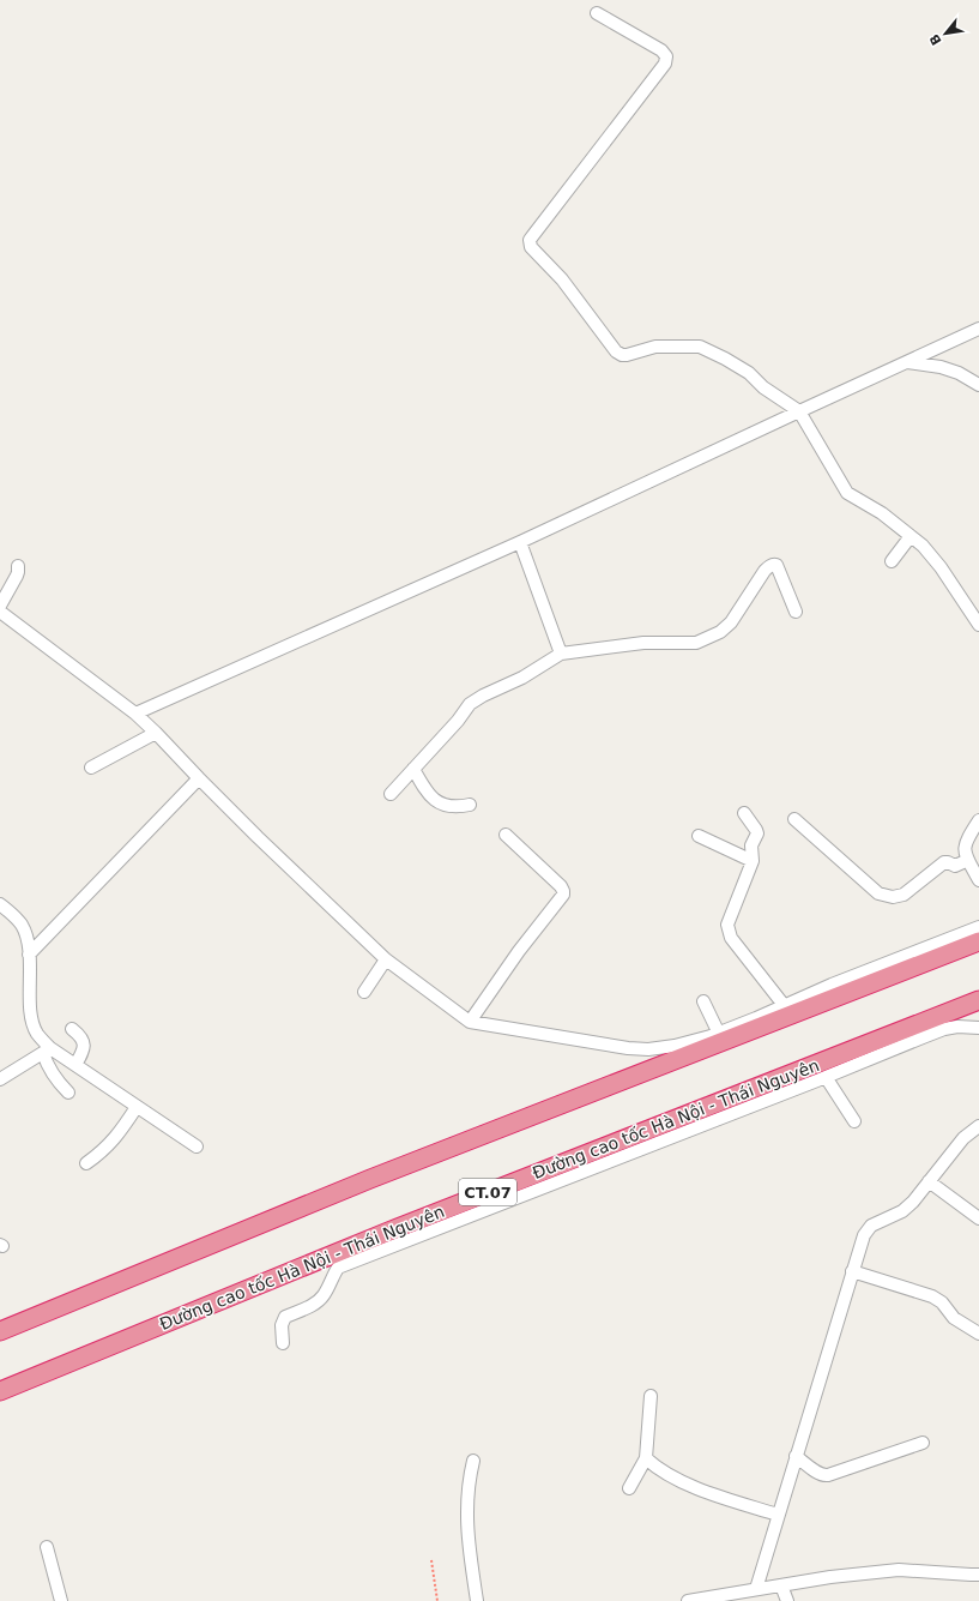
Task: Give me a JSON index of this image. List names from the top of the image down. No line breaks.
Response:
{"streets":{"highway":["Đường cao tốc Hà Nội - Thái Nguyên","CT.07"]},"north":"bottom left"}
